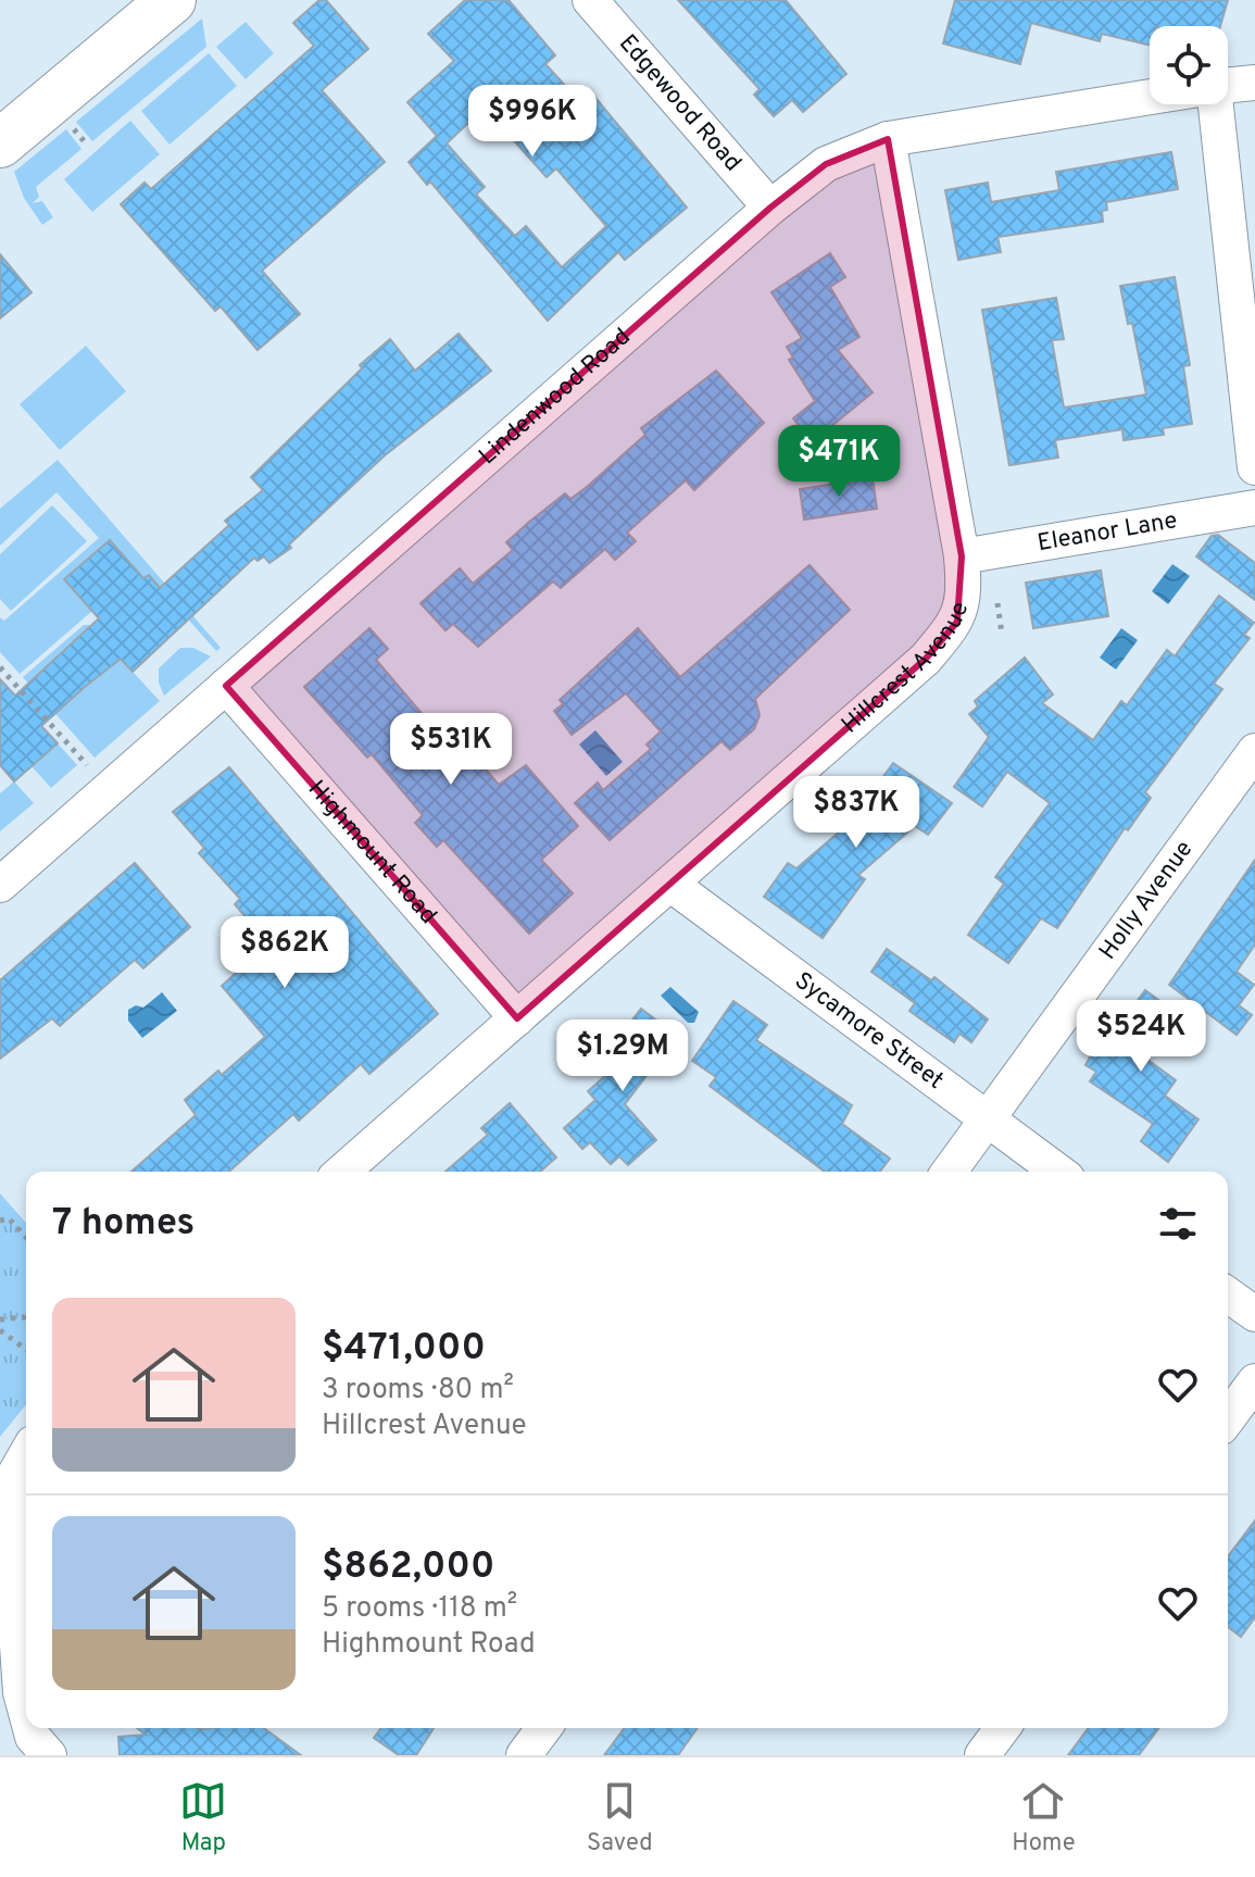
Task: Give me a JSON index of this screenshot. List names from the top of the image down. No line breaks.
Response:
{"streets":{"street":["Edgewood Road","Lindenwood Road","Eleanor Lane","Hillcrest Avenue","Highmount Road","Holly Avenue","Sycamore Street"]},"crossings":[["Edgewood Road","Lindenwood Road"],["Lindenwood Road","Hillcrest Avenue"],["Lindenwood Road","Highmount Road"],["Eleanor Lane","Hillcrest Avenue"],["Hillcrest Avenue","Highmount Road"],["Hillcrest Avenue","Sycamore Street"],["Holly Avenue","Sycamore Street"]],"page":{"price":["$996K","$471K","$531K","$837K","$862K","$524K","$1.29M"],"heading":"7 homes","list":[{"name":"$471,000","note":"3 rooms · 80 m² · Hillcrest Avenue"},{"name":"$862,000","note":"5 rooms · 118 m² · Highmount Road"}],"tabs":["Map","Saved","Home"]}}
